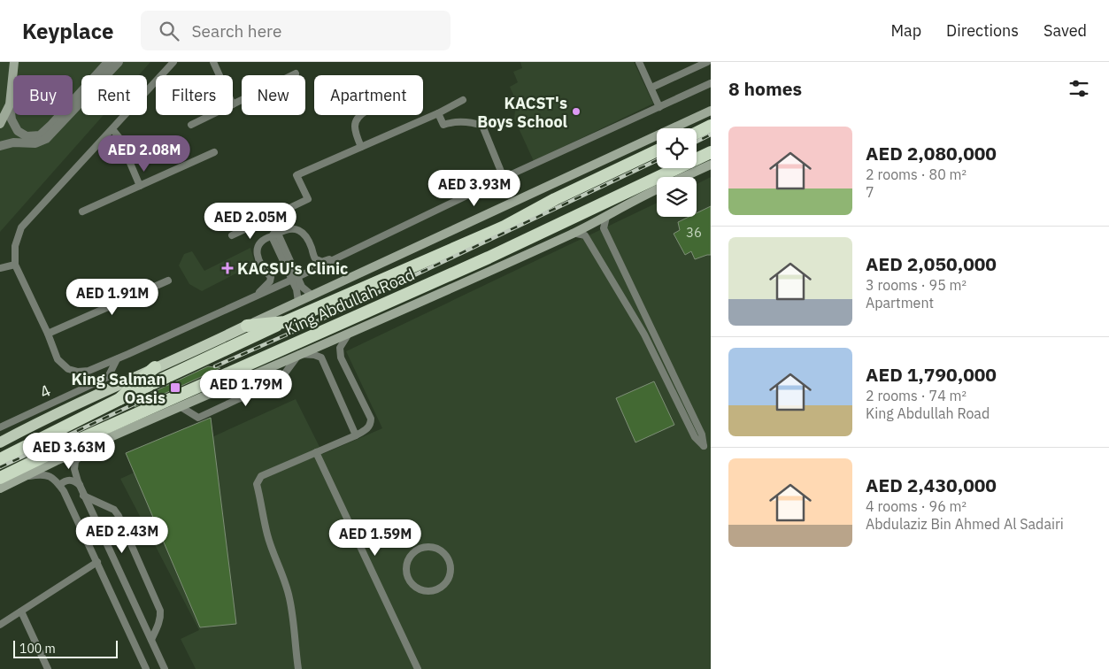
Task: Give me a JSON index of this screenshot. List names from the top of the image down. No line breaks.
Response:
{"streets":{"highway":["King Abdullah Road"],"street":["4"]},"places":{"other":["KACST's Boys School"],"health":["KACSU's Clinic"],"transit":["King Salman Oasis"]},"house_numbers":["36"],"scale_bar":"100 m","page":{"header":"Keyplace","search":"Search here","nav":["Map","Directions","Saved"],"heading":"8 homes","chip":["Buy","Rent","Filters","New","Apartment"],"list":[{"name":"AED 2,080,000","note":"2 rooms · 80 m² · 7"},{"name":"AED 2,050,000","note":"3 rooms · 95 m² · Apartment"},{"name":"AED 1,790,000","note":"2 rooms · 74 m² · King Abdullah Road"},{"name":"AED 2,430,000","note":"4 rooms · 96 m² · Abdulaziz Bin Ahmed Al Sadairi"}],"price":["AED 2.08M","AED 3.93M","AED 2.05M","AED 1.91M","AED 1.79M","AED 3.63M","AED 2.43M","AED 1.59M"],"scale":"100 m"}}
